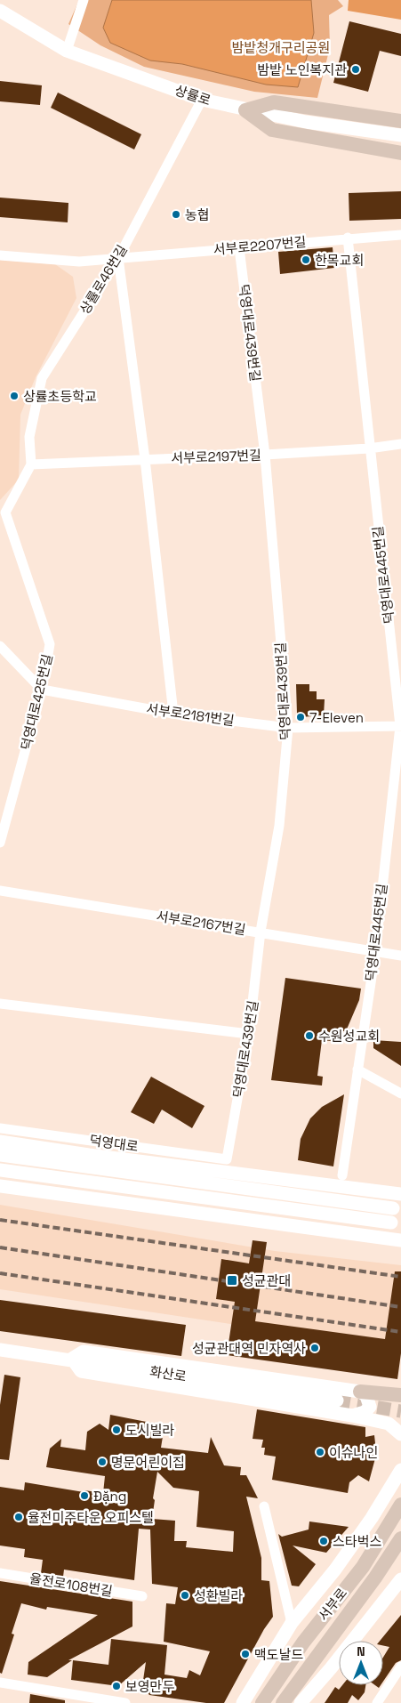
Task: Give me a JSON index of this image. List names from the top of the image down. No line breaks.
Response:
{"streets":{"main road":["서부로"],"street":["상률로","서부로2207번길","상률로46번길","덕영대로439번길","서부로2197번길","덕영대로445번길","덕영대로425번길","서부로2181번길","서부로2167번길","덕영대로","화산로","율전로108번길"]},"crossings":[["상률로","상률로46번길"],["서부로2207번길","상률로46번길"],["서부로2207번길","덕영대로439번길"],["서부로2207번길","덕영대로445번길"],["상률로46번길","서부로2197번길"],["상률로46번길","덕영대로425번길"],["덕영대로439번길","서부로2197번길"],["덕영대로439번길","서부로2181번길"],["덕영대로439번길","서부로2167번길"],["덕영대로439번길","덕영대로"],["서부로2197번길","덕영대로445번길"],["서부로2197번길","덕영대로425번길"],["덕영대로445번길","서부로2181번길"],["덕영대로445번길","서부로2167번길"],["덕영대로425번길","서부로2181번길"]],"parks":["밤밭청개구리공원"],"places":{"other":["밤밭 노인복지관","농협","한목교회","상률초등학교","7-Eleven","수원성교회","성균관대역 민자역사","도시빌라","이슈나인","명문어린이집","Đặng","율전미주타운 오피스텔","스타벅스","성환빌라","맥도날드","보영만두"],"transit":["성균관대"]},"north":"top"}
